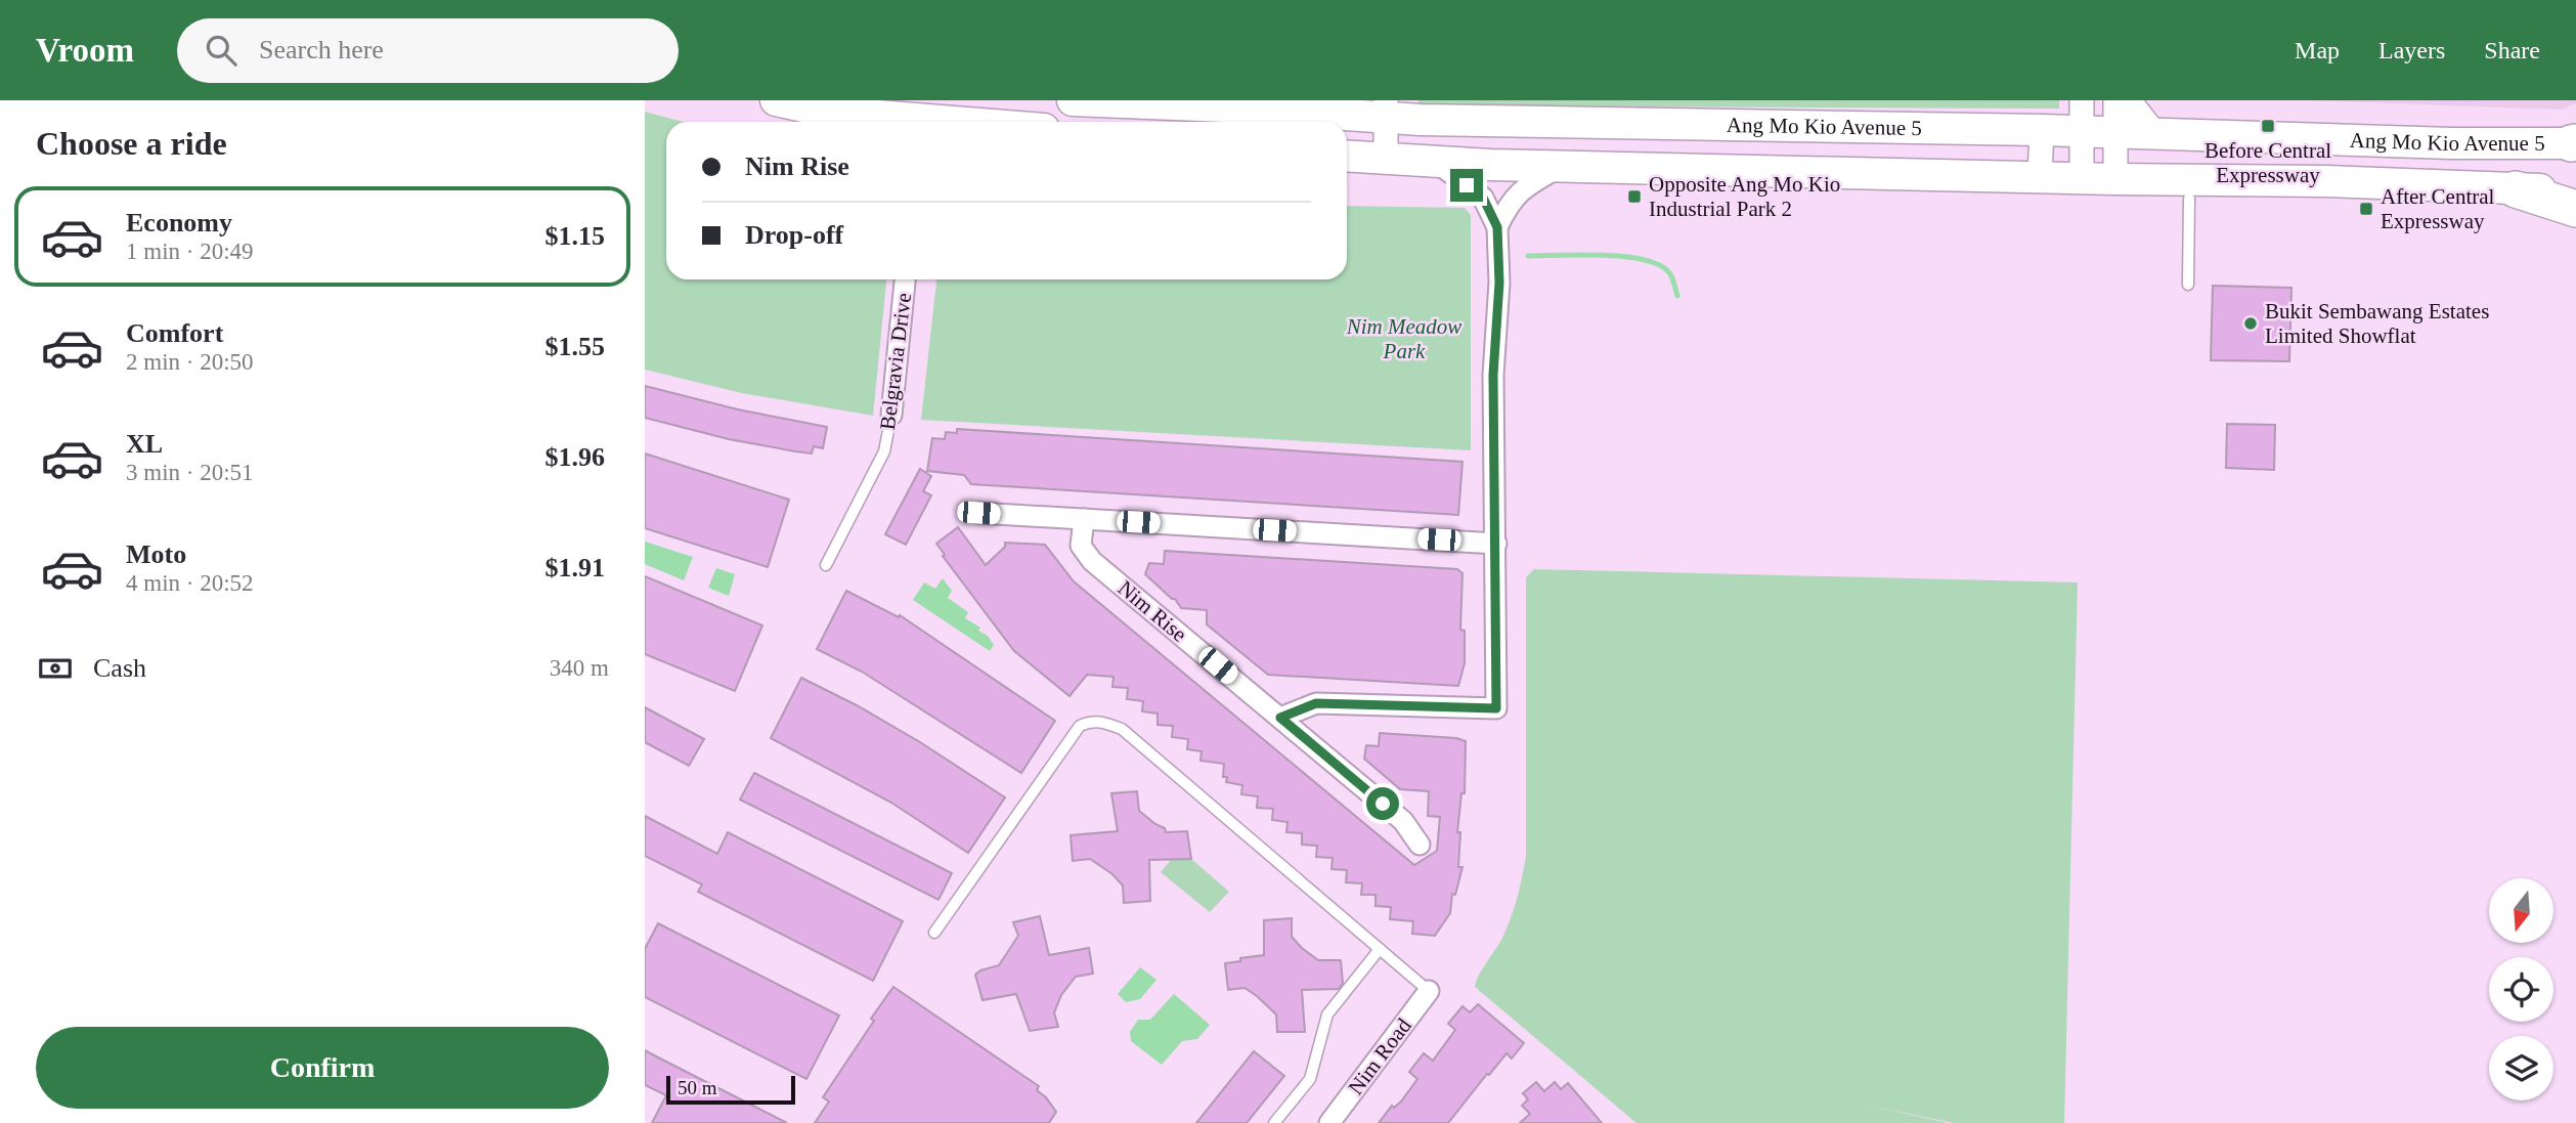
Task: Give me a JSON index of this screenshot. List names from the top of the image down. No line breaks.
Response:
{"streets":{"main road":["Ang Mo Kio Avenue 5"],"street":["Belgravia Drive","Nim Rise","Nim Road"]},"parks":["Nim Meadow Park"],"places":{"transit":["Before Central Expressway","Opposite Ang Mo Kio Industrial Park 2","After Central Expressway"],"other":["Bukit Sembawang Estates Limited Showflat"]},"scale_bar":"50 m","north":"bottom","page":{"header":"Vroom","search":"Search here","nav":["Map","Layers","Share"],"heading":"Choose a ride","banner":["Nim Rise","Drop-off"],"list":[{"name":"Economy","note":"1 min · 20:49","value":"$1.15"},{"name":"Comfort","note":"2 min · 20:50","value":"$1.55"},{"name":"XL","note":"3 min · 20:51","value":"$1.96"},{"name":"Moto","note":"4 min · 20:52","value":"$1.91"}],"pay":["Cash","340 m"],"buttons":"Confirm","scale":"50 m"}}
